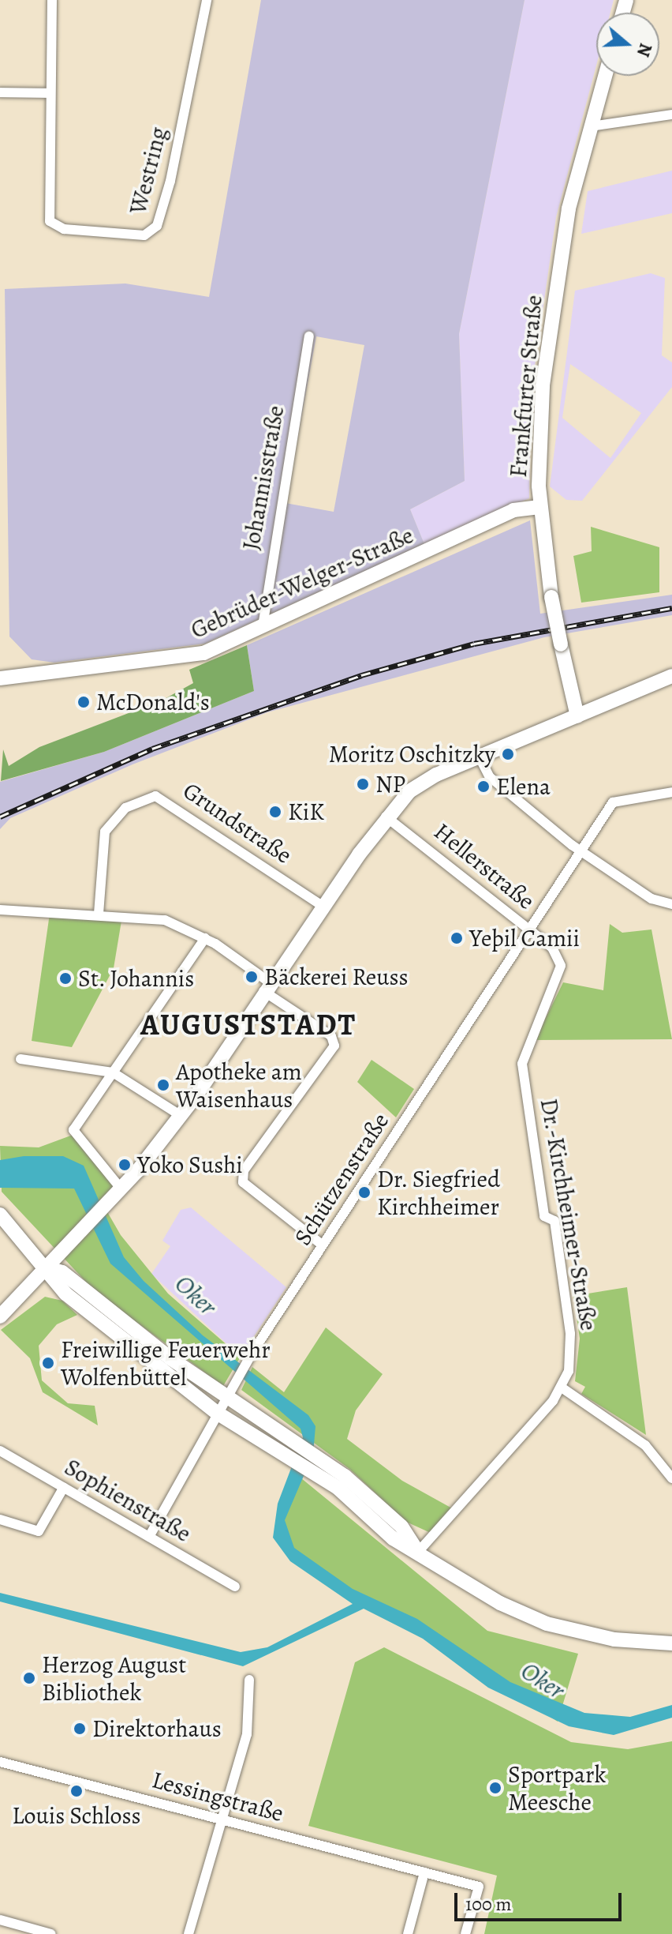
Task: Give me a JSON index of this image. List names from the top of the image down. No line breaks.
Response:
{"streets":{"main road":["Frankfurter Straße","Gebrüder-Welger-Straße"],"street":["Westring","Johannisstraße","Grundstraße","Hellerstraße","Schützenstraße","Dr.-Kirchheimer-Straße","Sophienstraße","Lessingstraße"]},"crossings":[["Frankfurter Straße","Gebrüder-Welger-Straße"],["Johannisstraße","Gebrüder-Welger-Straße"],["Hellerstraße","Schützenstraße"],["Hellerstraße","Dr.-Kirchheimer-Straße"],["Schützenstraße","Sophienstraße"]],"districts":["AUGUSTSTADT"],"water":["Oker"],"places":["McDonald's","Moritz Oschitzky","NP","Elena","KiK","Yeþil Camii","Bäckerei Reuss","St. Johannis","Apotheke am Waisenhaus","Yoko Sushi","Dr. Siegfried Kirchheimer","Freiwillige Feuerwehr Wolfenbüttel","Herzog August Bibliothek","Direktorhaus","Sportpark Meesche","Louis Schloss"],"scale_bar":"100 m","north":"right"}
